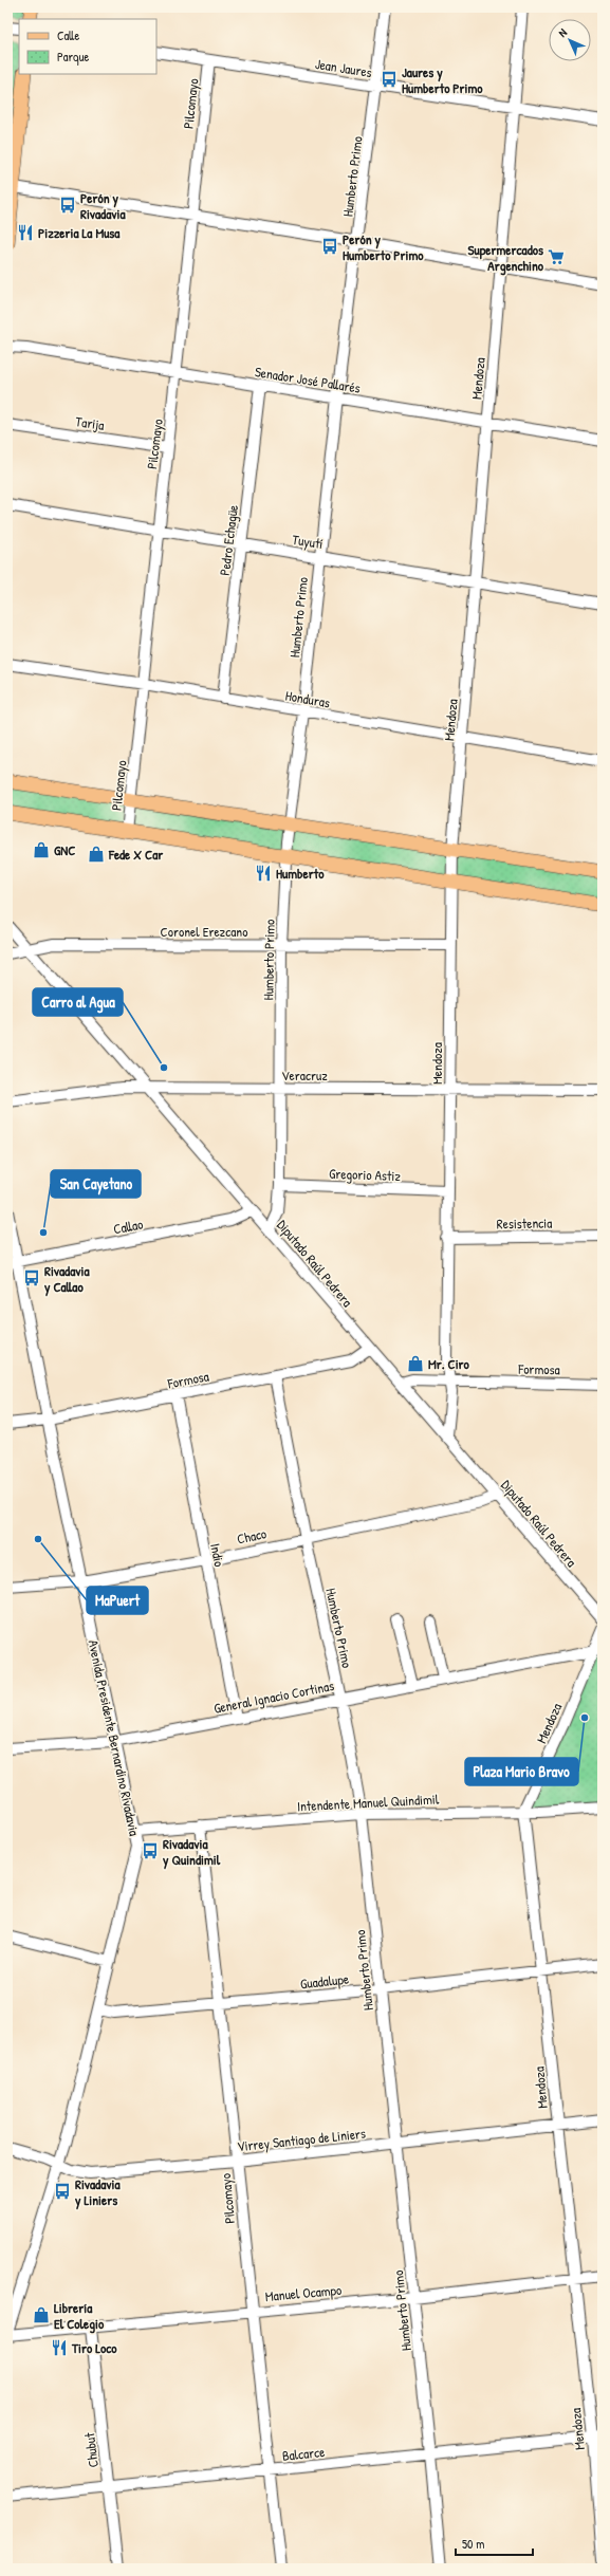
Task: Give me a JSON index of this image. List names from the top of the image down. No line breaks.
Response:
{"streets":{"street":["Jean Jaures","Pilcomayo","Humberto Primo","Mendoza","Senador José Pallarés","Tarija","Pedro Echagüe","Tuyutí","Honduras","Coronel Erezcano","Veracruz","Gregorio Astiz","Resistencia","Callao","Diputado Raúl Pedrera","Formosa","Chaco","Indio","General Ignacio Cortinas","Avenida Presidente Bernardino Rivadavia","Intendente Manuel Quindimil","Guadalupe","Virrey Santiago de Liniers","Manuel Ocampo","Chubut","Balcarce"]},"crossings":[["Jean Jaures","Pilcomayo"],["Jean Jaures","Humberto Primo"],["Jean Jaures","Mendoza"],["Pilcomayo","Senador José Pallarés"],["Pilcomayo","Tarija"],["Pilcomayo","Tuyutí"],["Pilcomayo","Honduras"],["Pilcomayo","Intendente Manuel Quindimil"],["Pilcomayo","Guadalupe"],["Pilcomayo","Virrey Santiago de Liniers"],["Pilcomayo","Manuel Ocampo"],["Pilcomayo","Balcarce"],["Humberto Primo","Senador José Pallarés"],["Humberto Primo","Tuyutí"],["Humberto Primo","Honduras"],["Humberto Primo","Coronel Erezcano"],["Humberto Primo","Veracruz"],["Humberto Primo","Gregorio Astiz"],["Humberto Primo","Diputado Raúl Pedrera"],["Humberto Primo","Formosa"],["Humberto Primo","Chaco"],["Humberto Primo","General Ignacio Cortinas"],["Humberto Primo","Intendente Manuel Quindimil"],["Humberto Primo","Guadalupe"],["Humberto Primo","Virrey Santiago de Liniers"],["Humberto Primo","Manuel Ocampo"],["Humberto Primo","Balcarce"],["Mendoza","Senador José Pallarés"],["Mendoza","Tuyutí"],["Mendoza","Honduras"],["Mendoza","Coronel Erezcano"],["Mendoza","Veracruz"],["Mendoza","Gregorio Astiz"],["Mendoza","Resistencia"],["Mendoza","Diputado Raúl Pedrera"],["Mendoza","Formosa"],["Mendoza","General Ignacio Cortinas"],["Mendoza","Intendente Manuel Quindimil"],["Mendoza","Guadalupe"],["Mendoza","Virrey Santiago de Liniers"],["Mendoza","Manuel Ocampo"],["Mendoza","Balcarce"],["Senador José Pallarés","Pedro Echagüe"],["Pedro Echagüe","Tuyutí"],["Pedro Echagüe","Honduras"],["Coronel Erezcano","Diputado Raúl Pedrera"],["Veracruz","Diputado Raúl Pedrera"],["Callao","Diputado Raúl Pedrera"],["Callao","Avenida Presidente Bernardino Rivadavia"],["Diputado Raúl Pedrera","Formosa"],["Diputado Raúl Pedrera","Chaco"],["Formosa","Indio"],["Formosa","Avenida Presidente Bernardino Rivadavia"],["Chaco","Indio"],["Chaco","Avenida Presidente Bernardino Rivadavia"],["Indio","General Ignacio Cortinas"],["General Ignacio Cortinas","Avenida Presidente Bernardino Rivadavia"],["Avenida Presidente Bernardino Rivadavia","Intendente Manuel Quindimil"],["Avenida Presidente Bernardino Rivadavia","Guadalupe"],["Avenida Presidente Bernardino Rivadavia","Virrey Santiago de Liniers"],["Avenida Presidente Bernardino Rivadavia","Manuel Ocampo"],["Manuel Ocampo","Chubut"],["Chubut","Balcarce"]],"places":{"bus stop":["Jaures y Humberto Primo","Perón y Rivadavia","Perón y Humberto Primo","Rivadavia y Callao","Rivadavia y Quindimil","Rivadavia y Liniers"],"restaurant":["Pizzeria La Musa","Humberto","Tiro Loco"],"supermarket":["Supermercados Argenchino"],"shop":["GNC","Fede X Car","Mr. Ciro","Librería El Colegio"],"other":["Carro al Agua","San Cayetano","MaPuert","Plaza Mario Bravo"]},"legend":["Calle","Parque"],"scale_bar":"50 m","north":"top left"}
